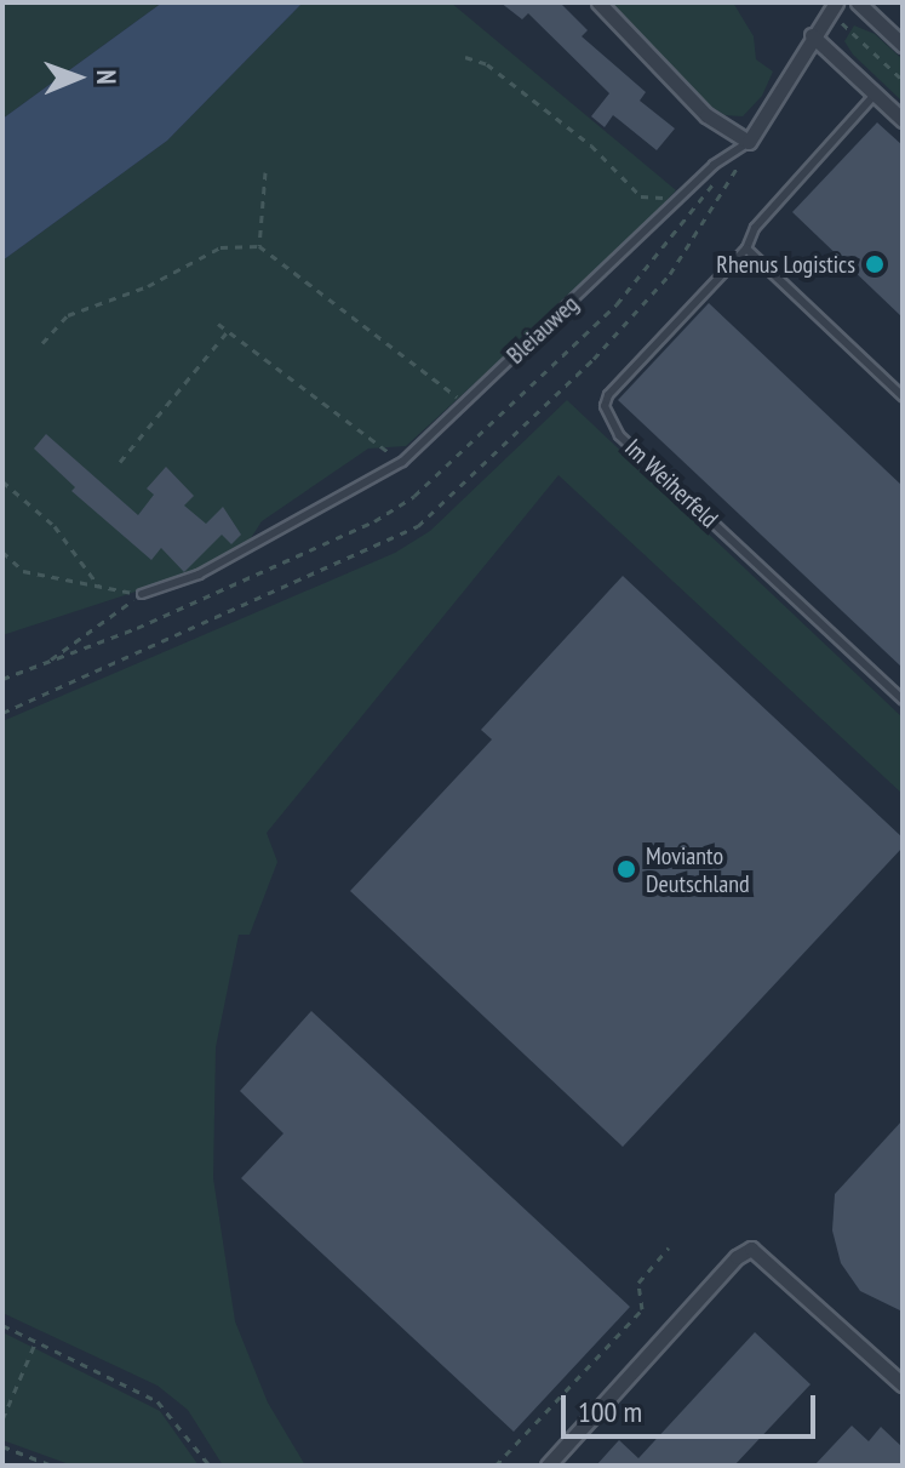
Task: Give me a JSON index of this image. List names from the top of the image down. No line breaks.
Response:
{"streets":{"lane":["Bleiauweg","Im Weiherfeld"]},"places":["Rhenus Logistics","Movianto Deutschland"],"scale_bar":"100 m","north":"right"}
